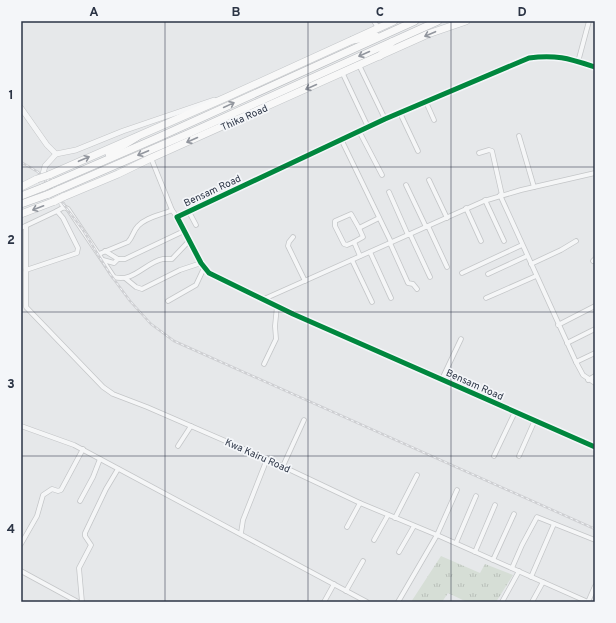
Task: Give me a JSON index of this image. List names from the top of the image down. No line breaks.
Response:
{"streets":{"main road":["Thika Road"],"street":["Bensam Road","Kwa Kairu Road"]},"grid":{"columns":["A","B","C","D"],"rows":["1","2","3","4"]}}
